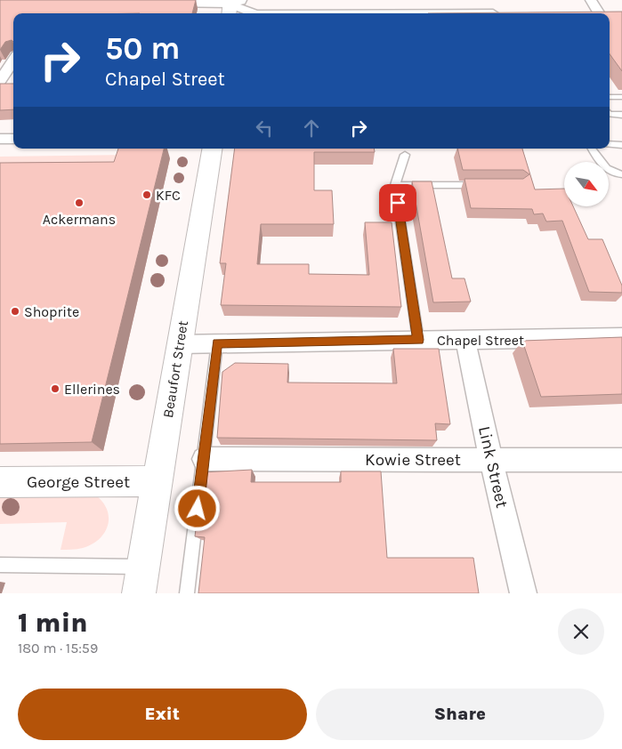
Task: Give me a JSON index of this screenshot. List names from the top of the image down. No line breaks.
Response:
{"streets":{"main road":["Beaufort Street","George Street"],"street":["Chapel Street","Kowie Street","Link Street"]},"crossings":[["Chapel Street","Beaufort Street"],["Chapel Street","Link Street"],["Beaufort Street","George Street"],["Kowie Street","Link Street"]],"places":["KFC","Ackermans","Shoprite","Ellerines"],"north":"bottom right","page":{"turn":["50 m","Chapel Street"],"heading":["1 min","180 m · 15:59"],"buttons":["Exit","Share"]}}
